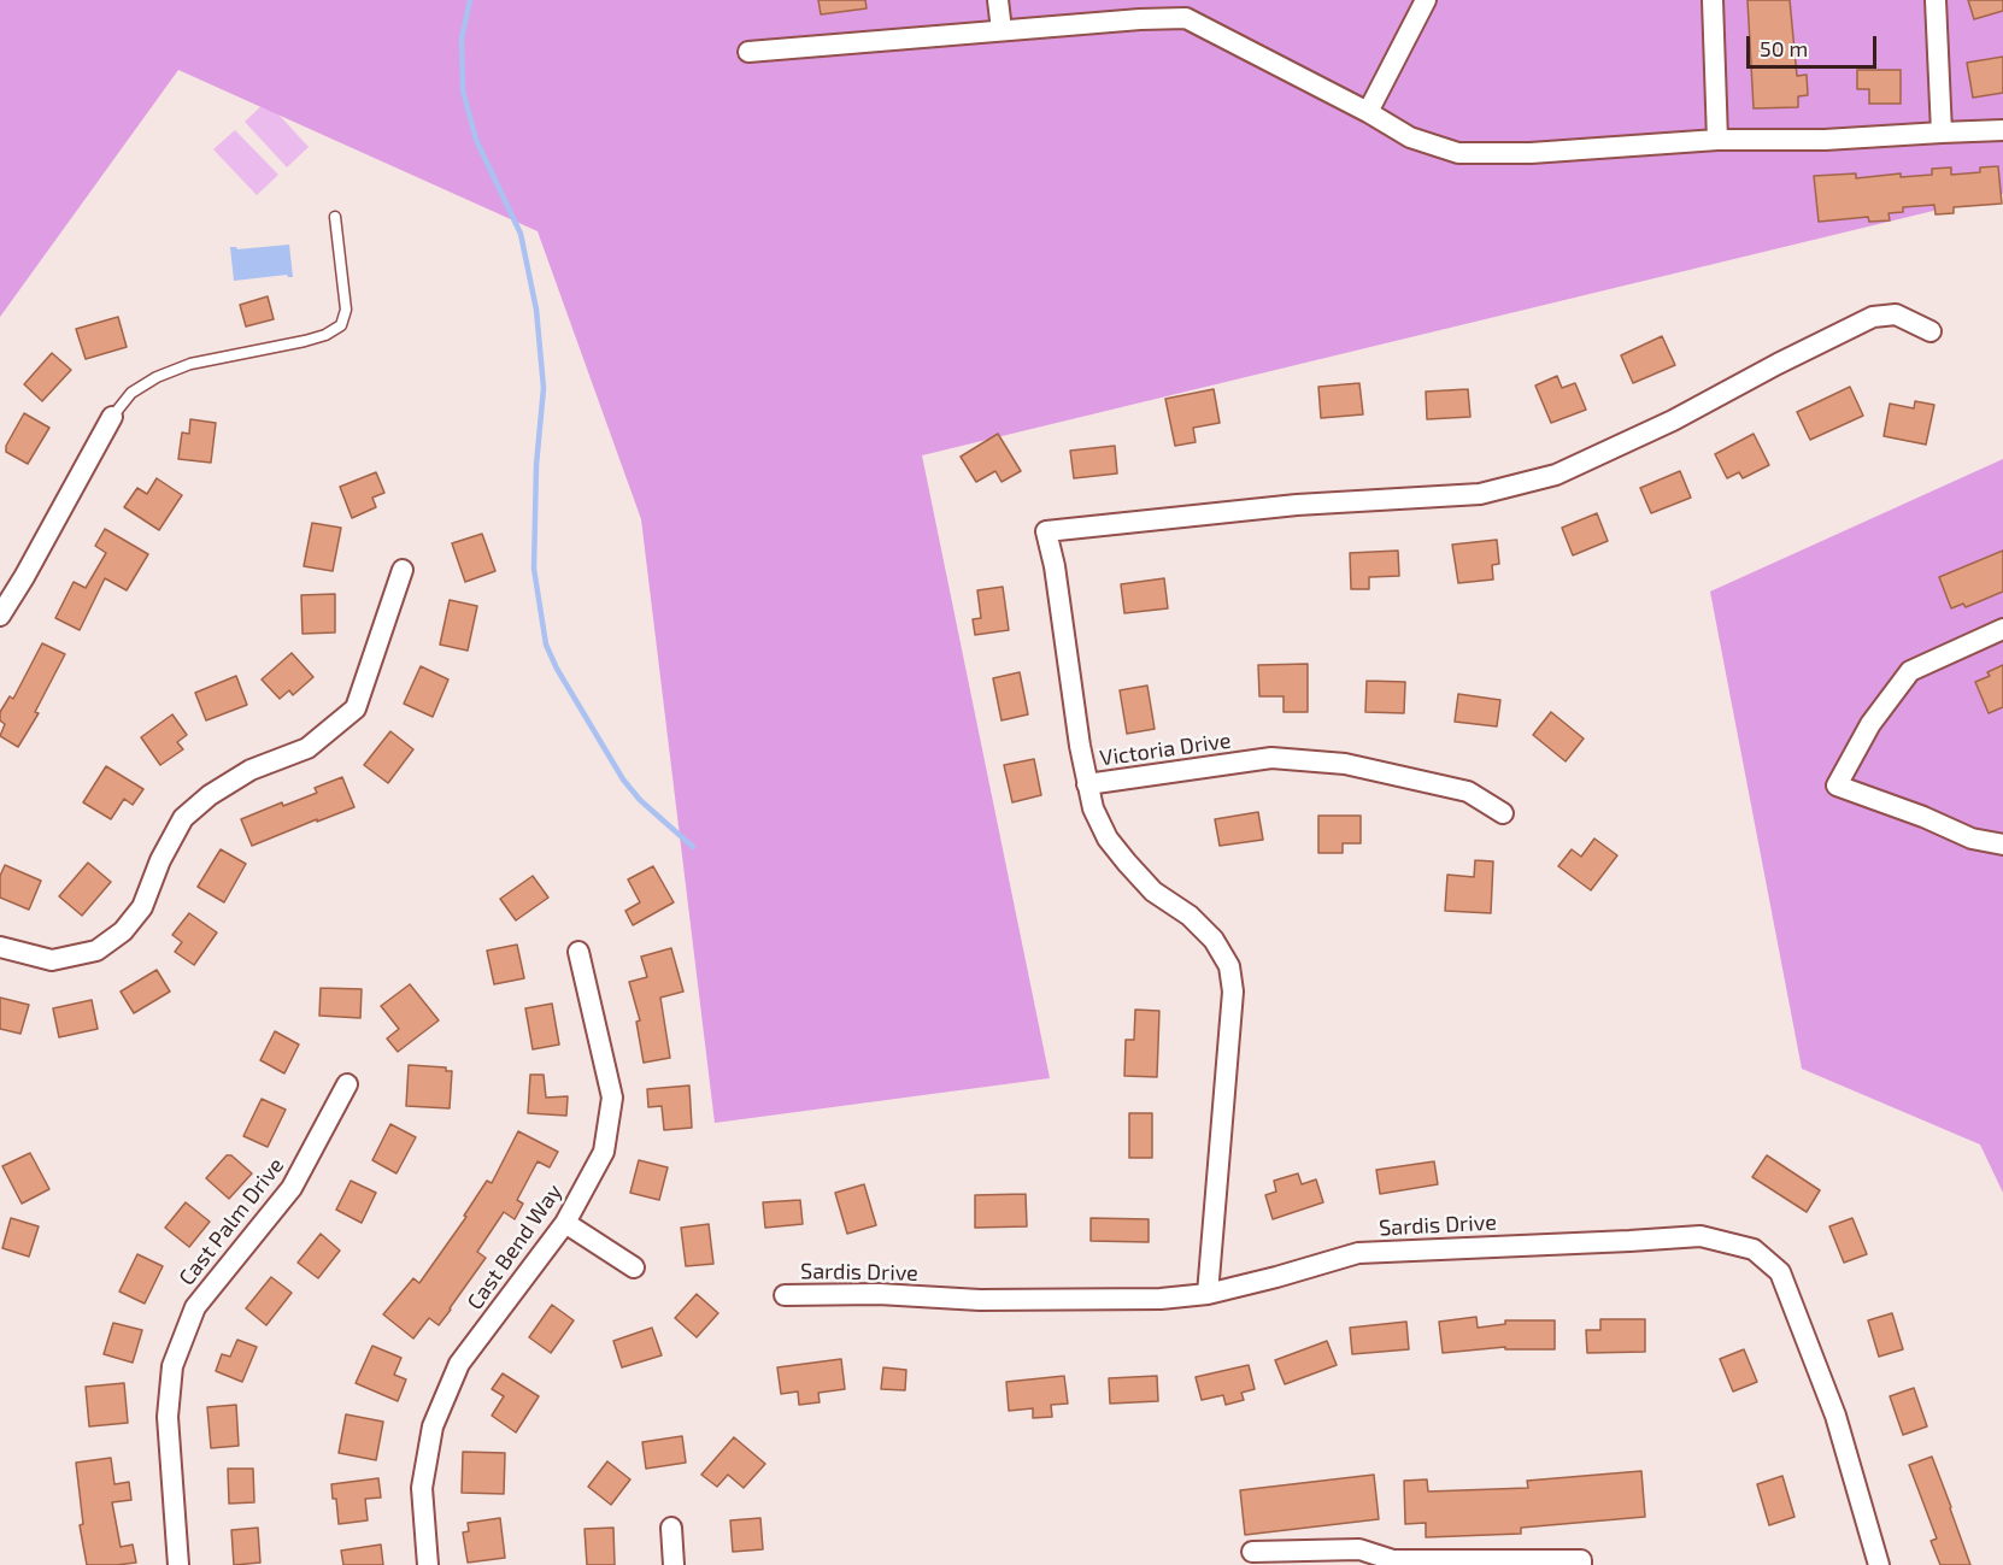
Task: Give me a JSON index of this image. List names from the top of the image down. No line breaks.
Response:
{"streets":{"street":["Victoria Drive","Cast Palm Drive","Sardis Drive","Cast Bend Way"]},"crossings":[["Victoria Drive","Sardis Drive"]],"scale_bar":"50 m"}
